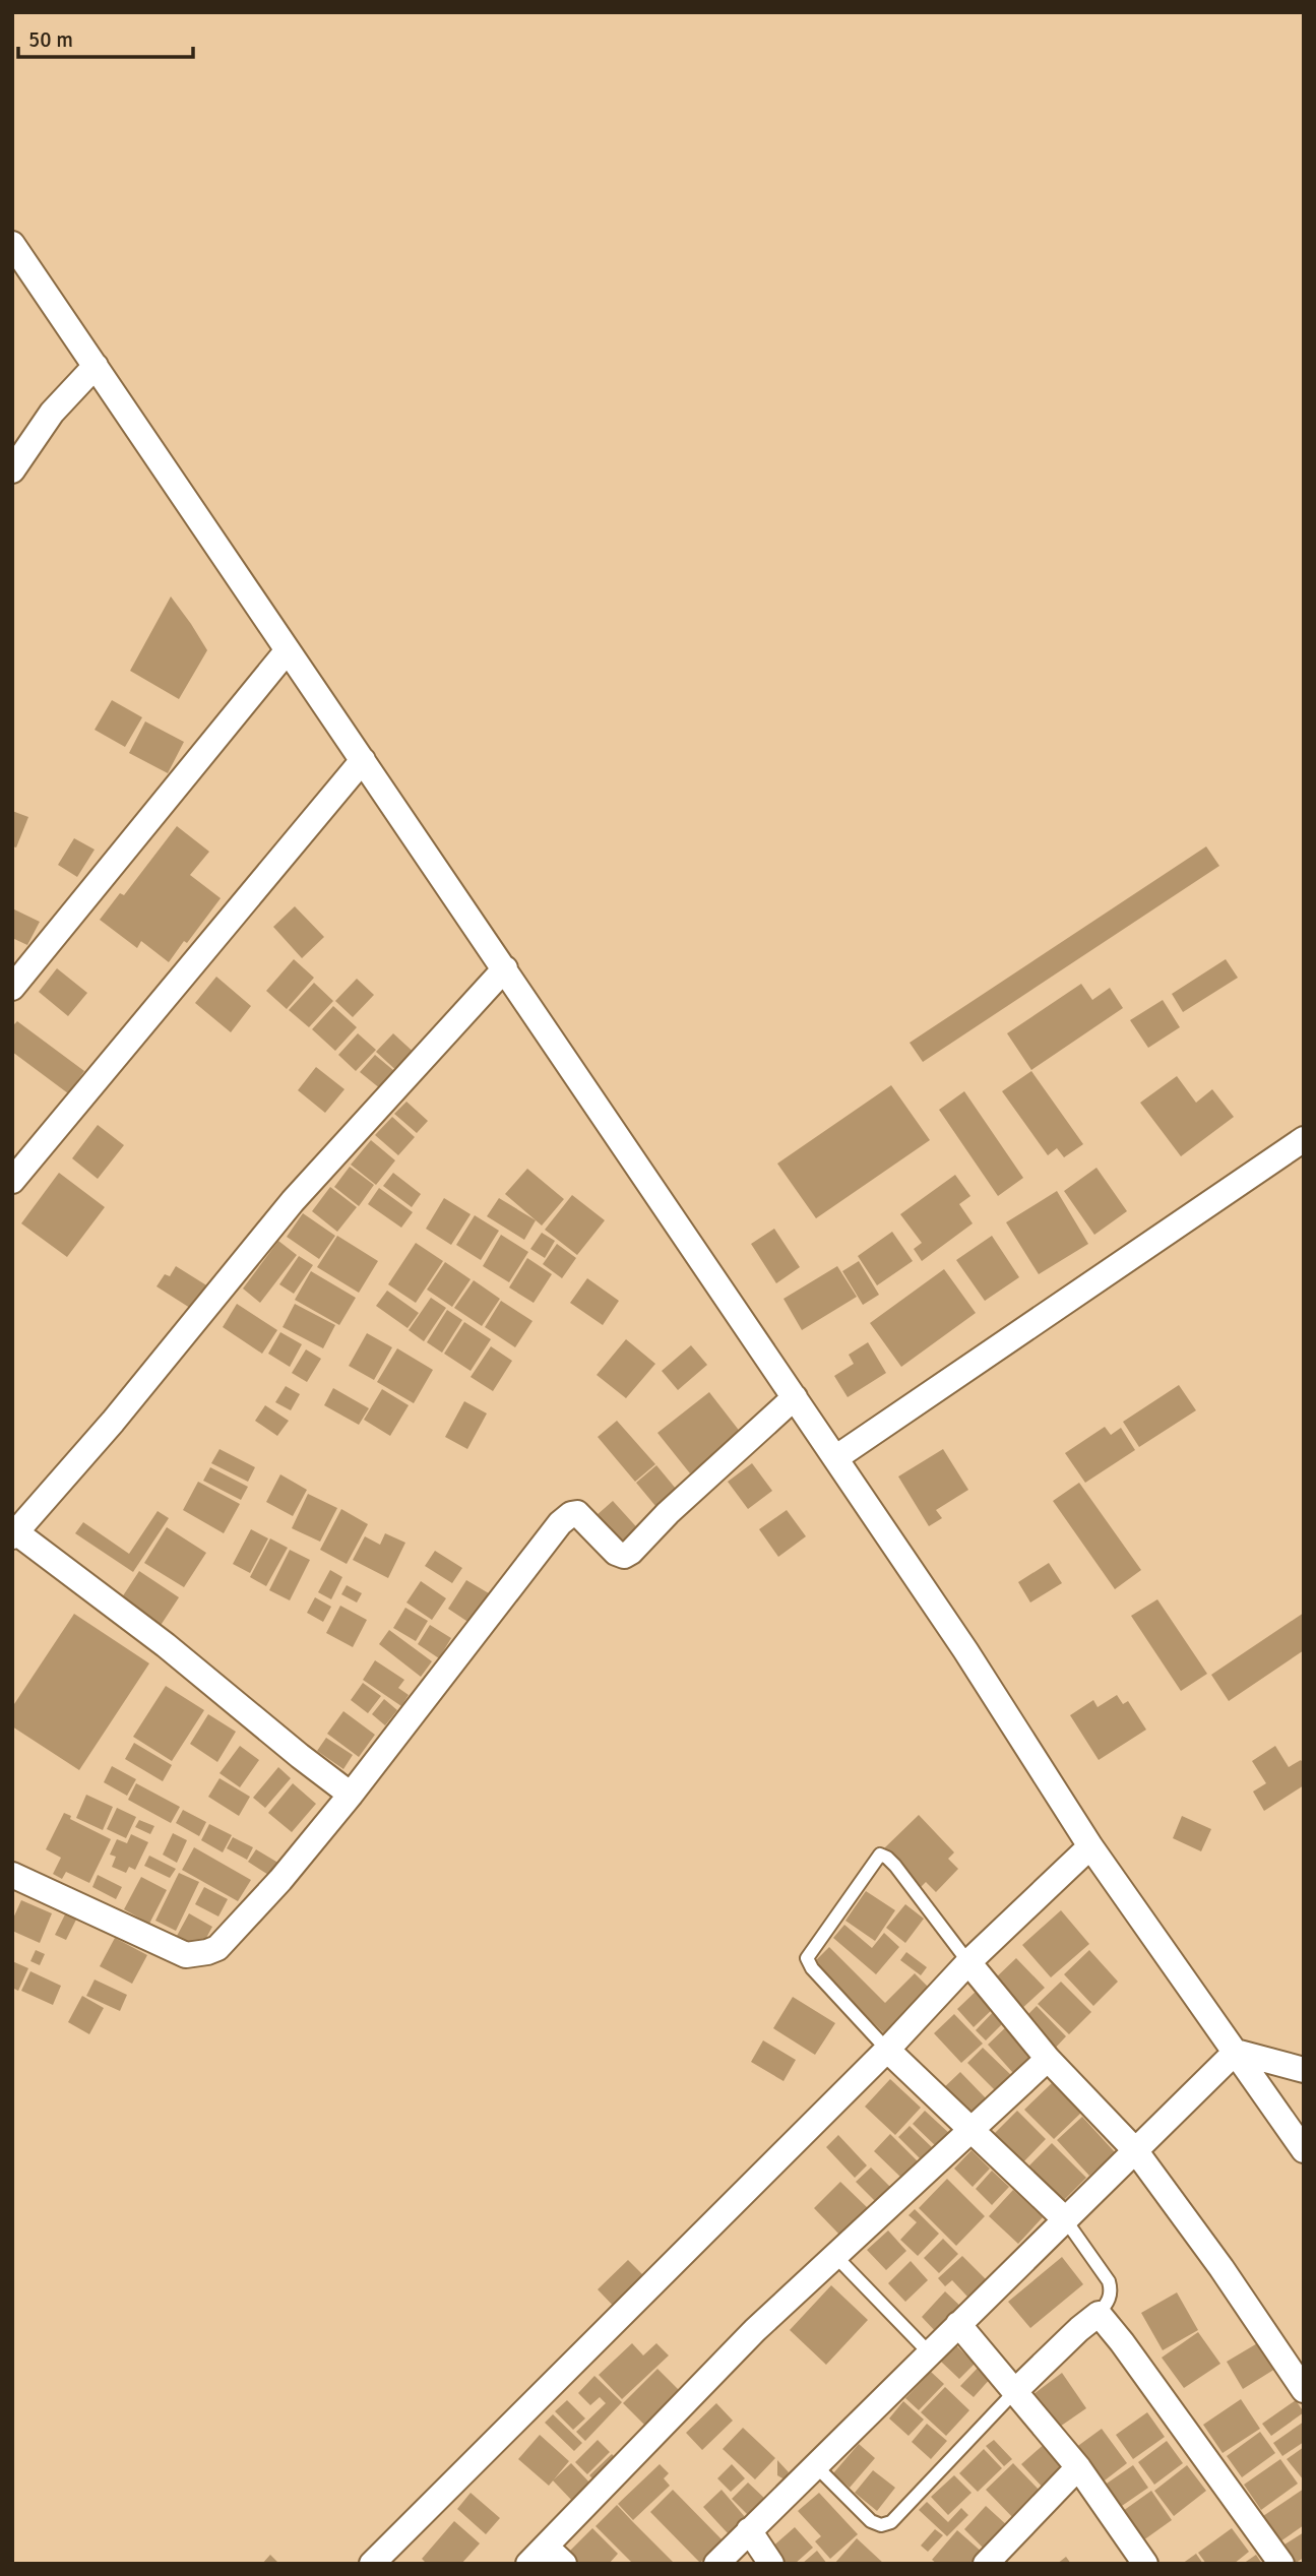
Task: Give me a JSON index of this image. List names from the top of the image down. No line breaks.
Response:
{"scale_bar":"50 m"}
